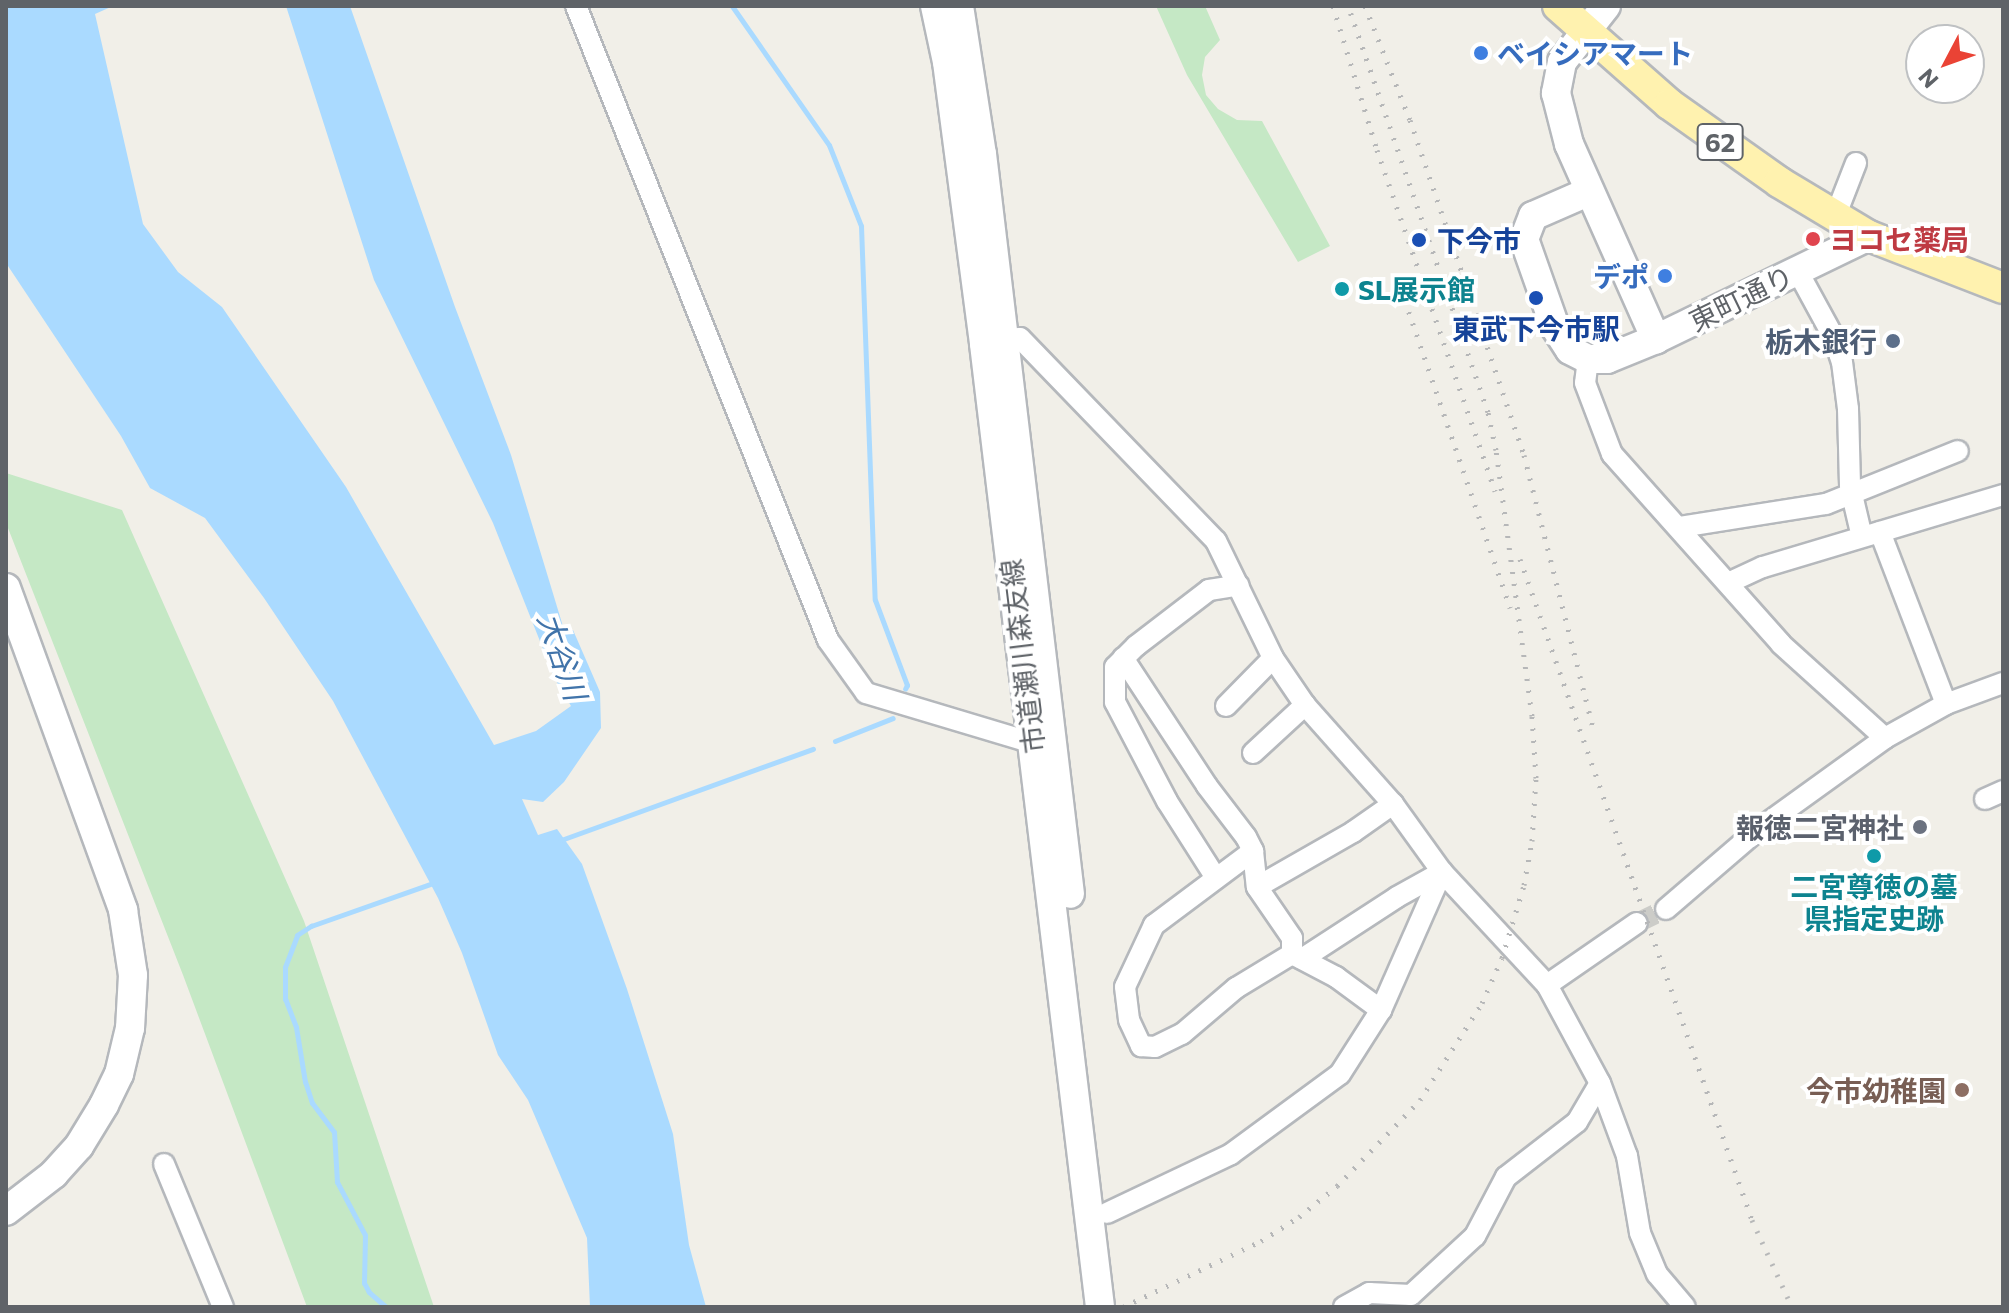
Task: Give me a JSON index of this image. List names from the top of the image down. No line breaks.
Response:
{"streets":{"main road":["62"],"street":["東町通り","市道瀬川森友線"]},"crossings":[["62","東町通り"]],"water":["大谷川"],"places":["ベイシアマート","ヨコセ薬局","下今市","デポ","SL展示館","東武下今市駅","栃木銀行","報徳二宮神社","二宮尊徳の墓 県指定史跡","今市幼稚園"],"north":"bottom left"}
